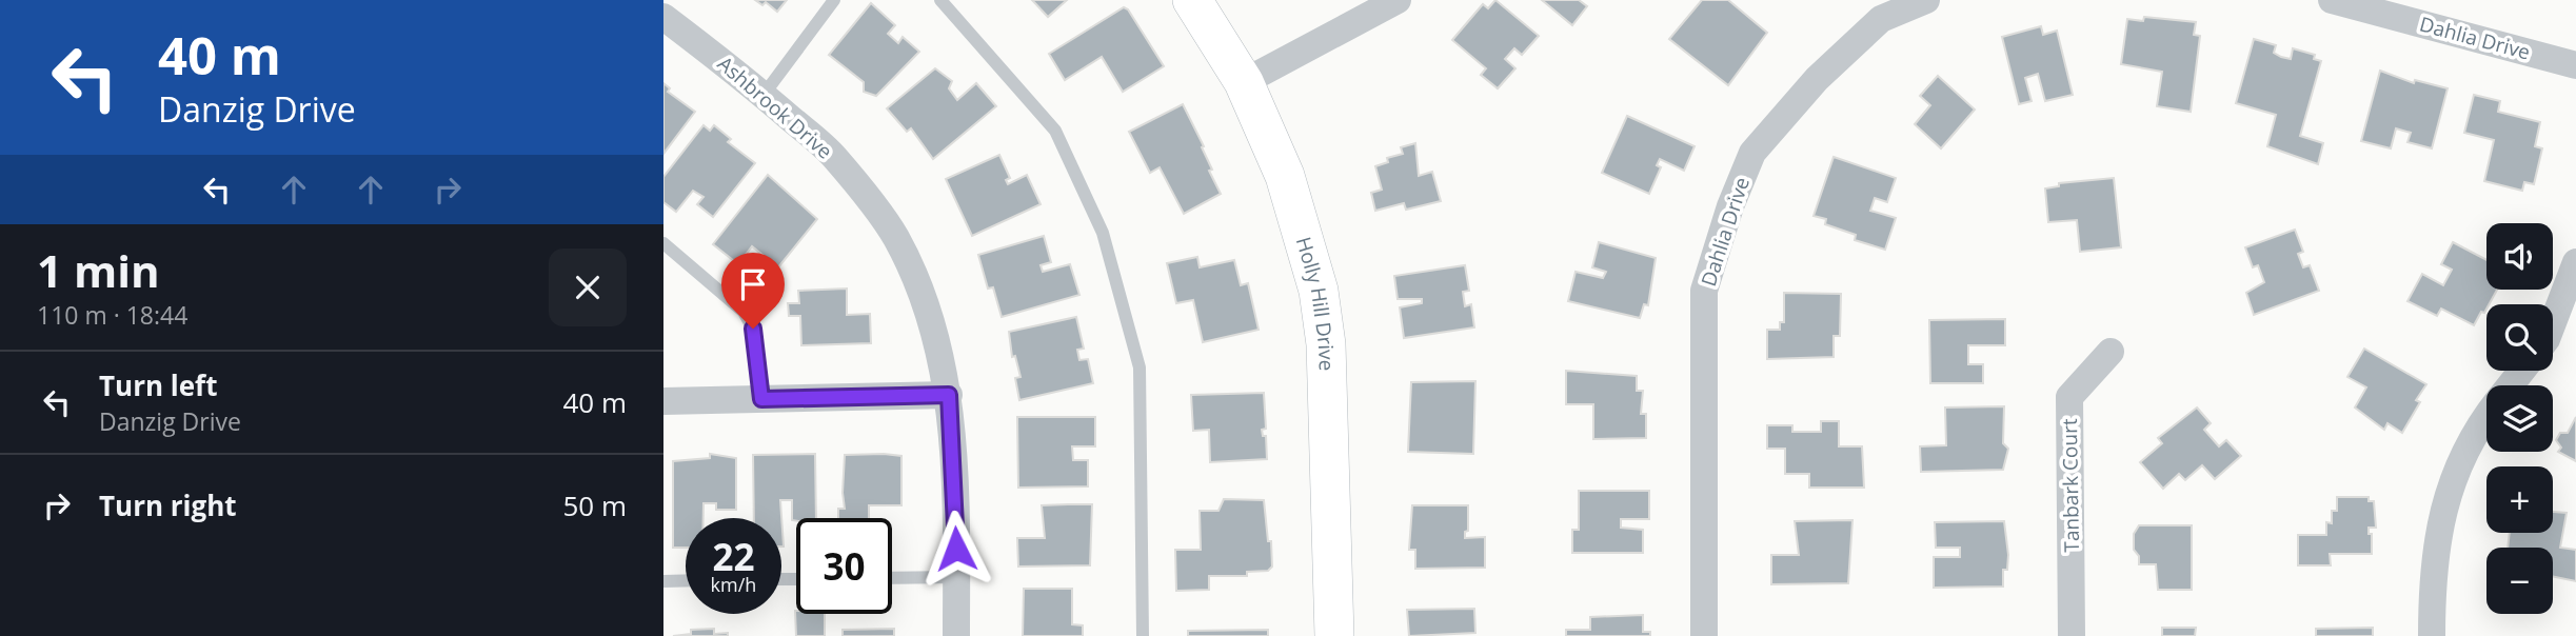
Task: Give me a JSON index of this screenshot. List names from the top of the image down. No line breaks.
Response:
{"streets":{"street":["Dahlia Drive","Ashbrook Drive","Holly Hill Drive","Tanbark Court"]},"page":{"turn":["40 m","Danzig Drive"],"map_buttons":["+","−"],"heading":["1 min","110 m · 18:44"],"list":[{"name":"Turn left","note":"Danzig Drive","value":"40 m"},{"name":"Turn right","value":"50 m"}],"speed":"22 km/h","limit":"30"}}
